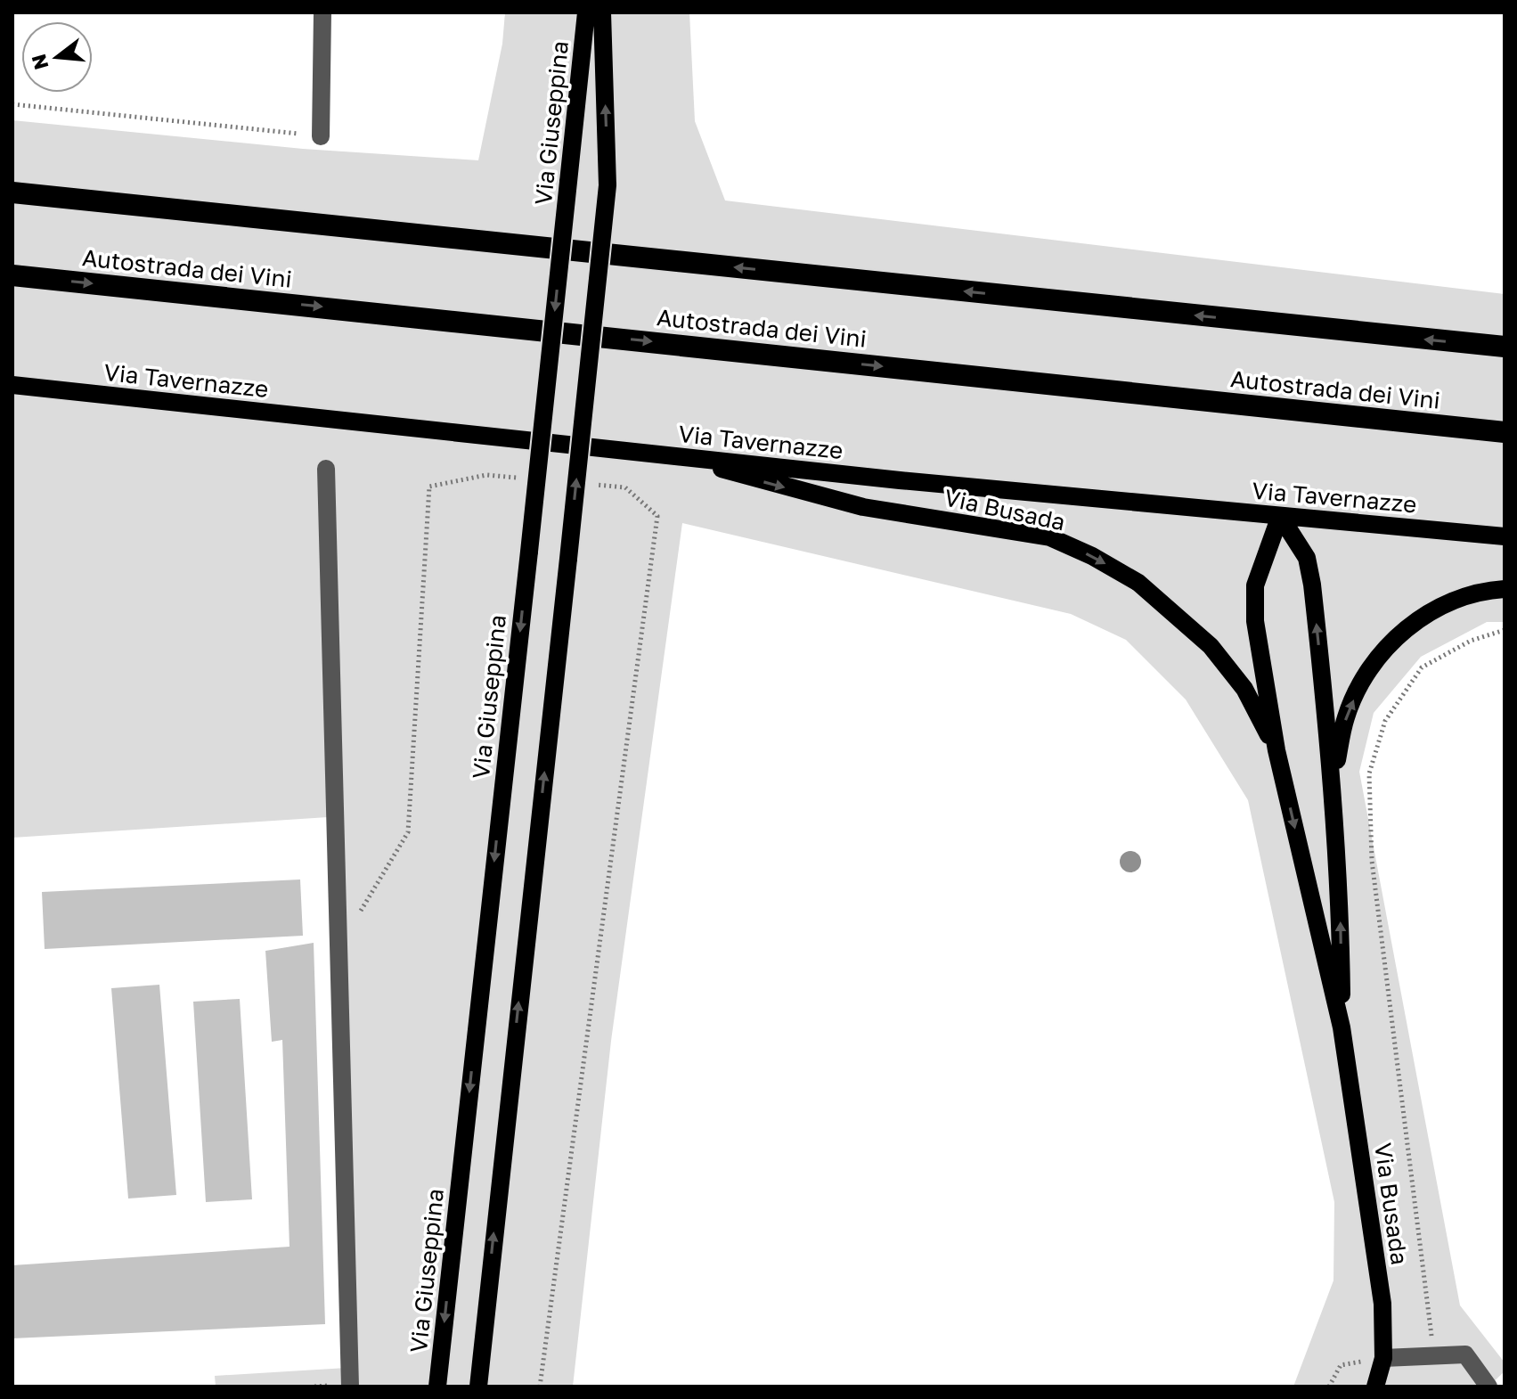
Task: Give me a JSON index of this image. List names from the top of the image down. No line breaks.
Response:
{"streets":{"highway":["Autostrada dei Vini"],"main road":["Via Giuseppina","Via Tavernazze","Via Busada"]},"crossings":[["Via Tavernazze","Via Busada"]],"north":"left"}
